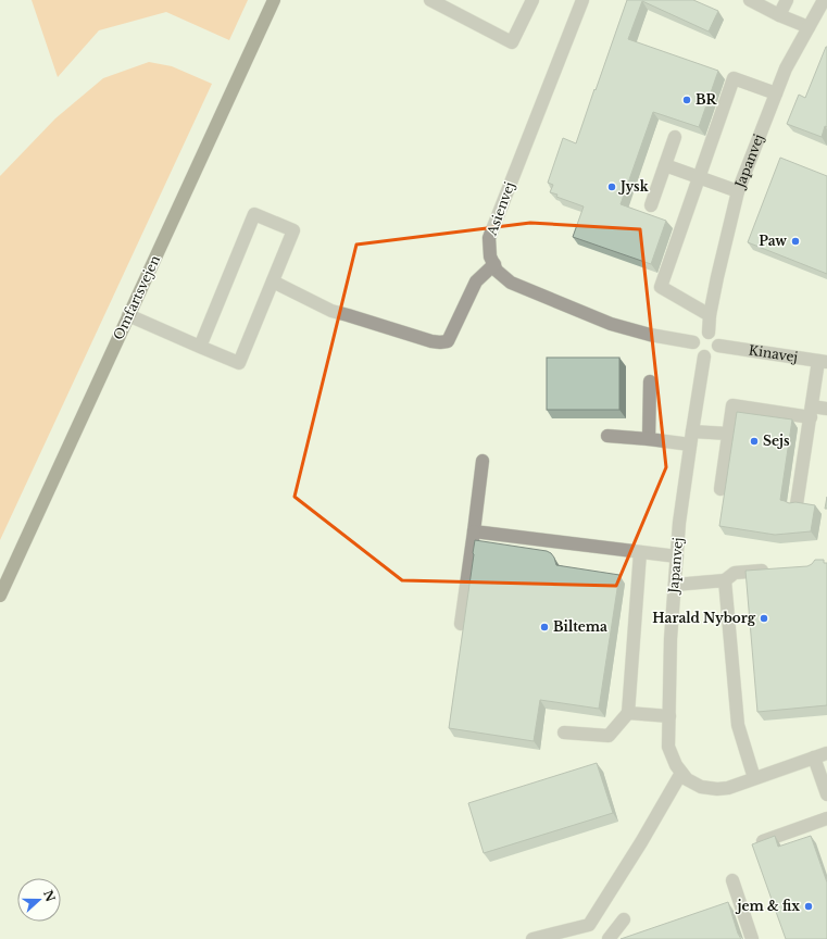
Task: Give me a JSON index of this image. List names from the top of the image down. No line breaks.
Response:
{"streets":{"main road":["Omfartsvejen"],"street":["Japanvej","Asienvej","Kinavej"]},"crossings":[["Japanvej","Asienvej"],["Japanvej","Kinavej"],["Asienvej","Kinavej"]],"places":["BR","Jysk","Paw","Sejs","Harald Nyborg","Biltema","jem & fix"],"north":"right"}
